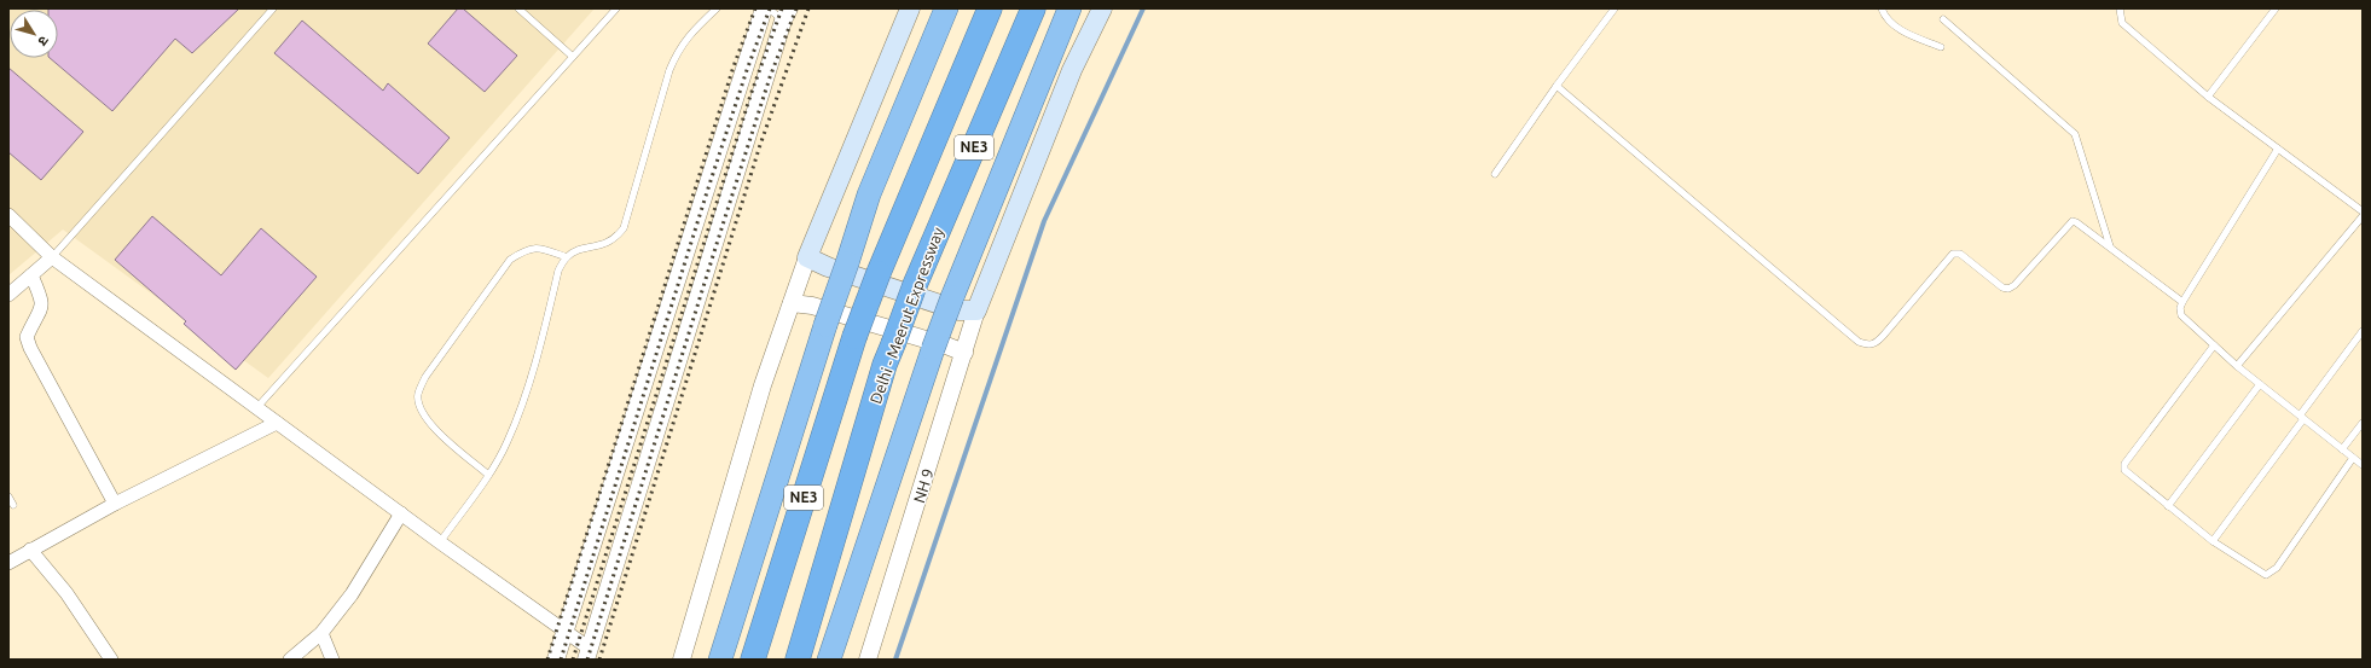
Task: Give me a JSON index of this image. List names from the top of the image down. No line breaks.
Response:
{"streets":{"highway":["NE3","Delhi - Meerut Expressway"],"street":["NH 9"]},"north":"bottom right"}
